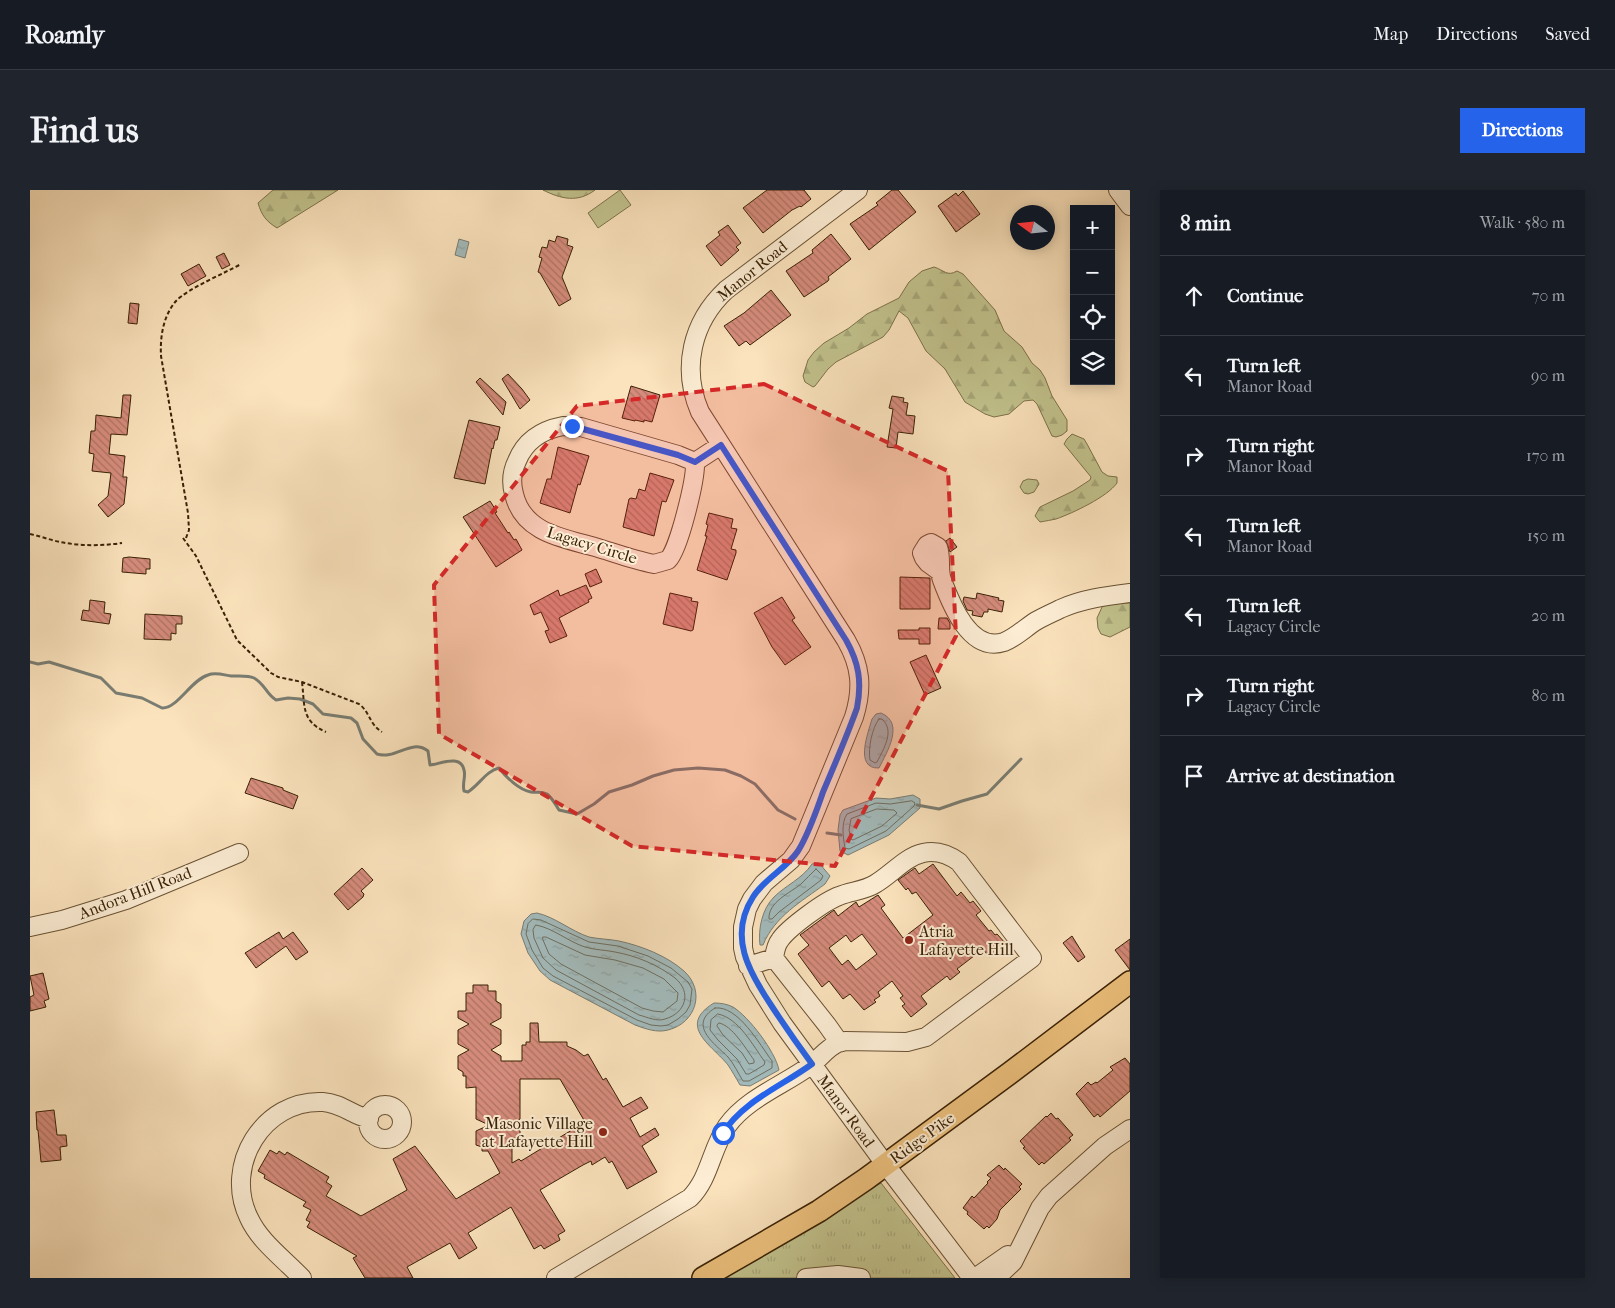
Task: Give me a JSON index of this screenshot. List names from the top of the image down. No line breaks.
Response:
{"streets":{"main road":["Ridge Pike"],"street":["Manor Road","Lagacy Circle","Andora Hill Road"]},"crossings":[["Manor Road","Ridge Pike"]],"places":["Atria Lafayette Hill","Masonic Village at Lafayette Hill"],"north":"left","page":{"header":"Roamly","nav":["Map","Directions","Saved"],"buttons":"Directions","title":"Find us","heading":["8 min","Walk · 580 m"],"map_buttons":["+","−"],"list":[["Continue","70 m"],["Turn left","Manor Road","90 m"],["Turn right","Manor Road","170 m"],["Turn left","Manor Road","150 m"],["Turn left","Lagacy Circle","20 m"],["Turn right","Lagacy Circle","80 m"],"Arrive at destination"]}}
